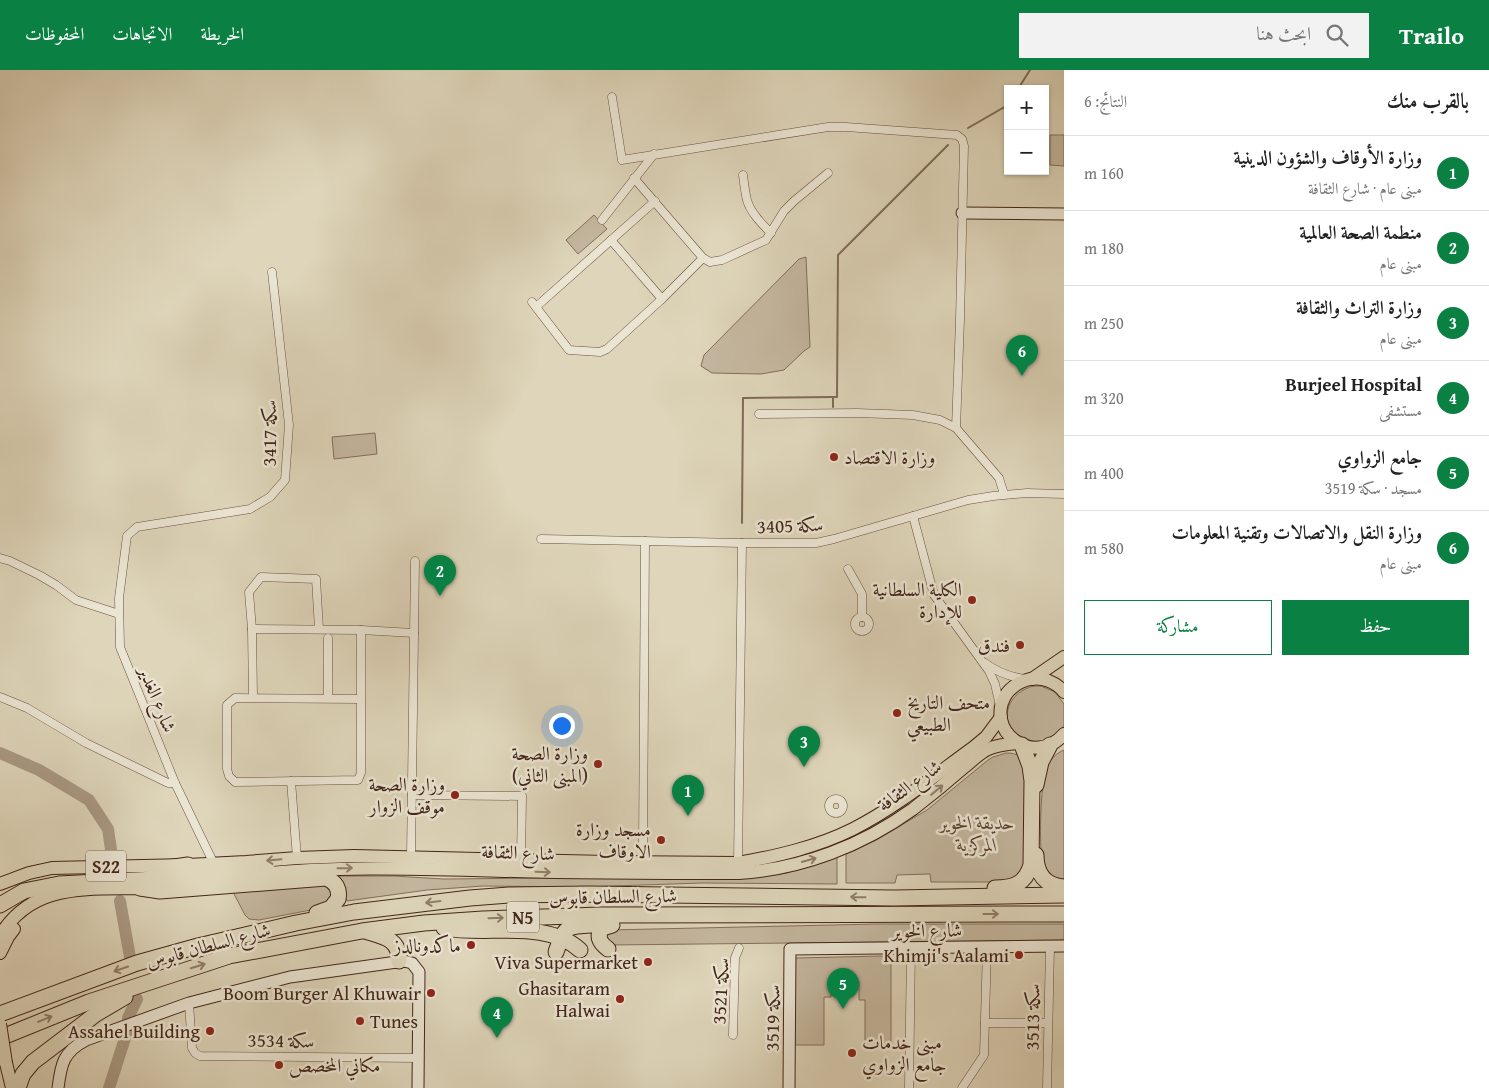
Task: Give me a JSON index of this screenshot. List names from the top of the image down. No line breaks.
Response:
{"streets":{"highway":["شارع السلطان قابوس","N5"],"main road":["شارع الثقافة","S22"],"street":["سكة 3417","سكة 3405","شارع الغدير","شارع الخوير","سكة 3521","سكة 3513","سكة 3519","سكة 3534"]},"crossings":[["سكة 3417","شارع الغدير"],["شارع الغدير","شارع الثقافة"],["شارع الغدير","S22"],["شارع الثقافة","S22"],["شارع الخوير","سكة 3513"],["شارع الخوير","سكة 3519"]],"parks":["حديقة الخوير المركزية"],"places":["وزارة الاقتصاد","الكلية السلطانية للإدارة","فندق","متحف التاريخ الطبيعي","وزارة الصحة (المبنى الثاني)","وزارة الصحة موقف الزوار","مسجد وزارة الاوقاف","ماكدونالدز","Khimji's Aalami","Viva Supermarket","Boom Burger Al Khuwair","Ghasitaram Halwai","Tunes","Assahel Building","مبنى خدمات جامع الزواوي","مكاني المخصص"],"page":{"header":"Trailo","search":"ابحث هنا","nav":["الخريطة","الاتجاهات","المحفوظات"],"heading":["بالقرب منك","النتائج: 6"],"map_buttons":["+","−"],"list":[{"mark":"1","name":"وزارة الأوقاف والشؤون الدينية","note":"مبنى عام · شارع الثقافة","value":"160 m"},{"mark":"2","name":"منطمة الصحة العالمية","note":"مبنى عام","value":"180 m"},{"mark":"3","name":"وزارة التراث والثقافة","note":"مبنى عام","value":"250 m"},{"mark":"4","name":"Burjeel Hospital","note":"مستشفى","value":"320 m"},{"mark":"5","name":"جامع الزواوي","note":"مسجد · سكة 3519","value":"400 m"},{"mark":"6","name":"وزارة النقل والاتصالات وتقنية المعلومات","note":"مبنى عام","value":"580 m"}],"pins":["6","2","3","1","5","4"],"buttons":["حفظ","مشاركة"]}}
